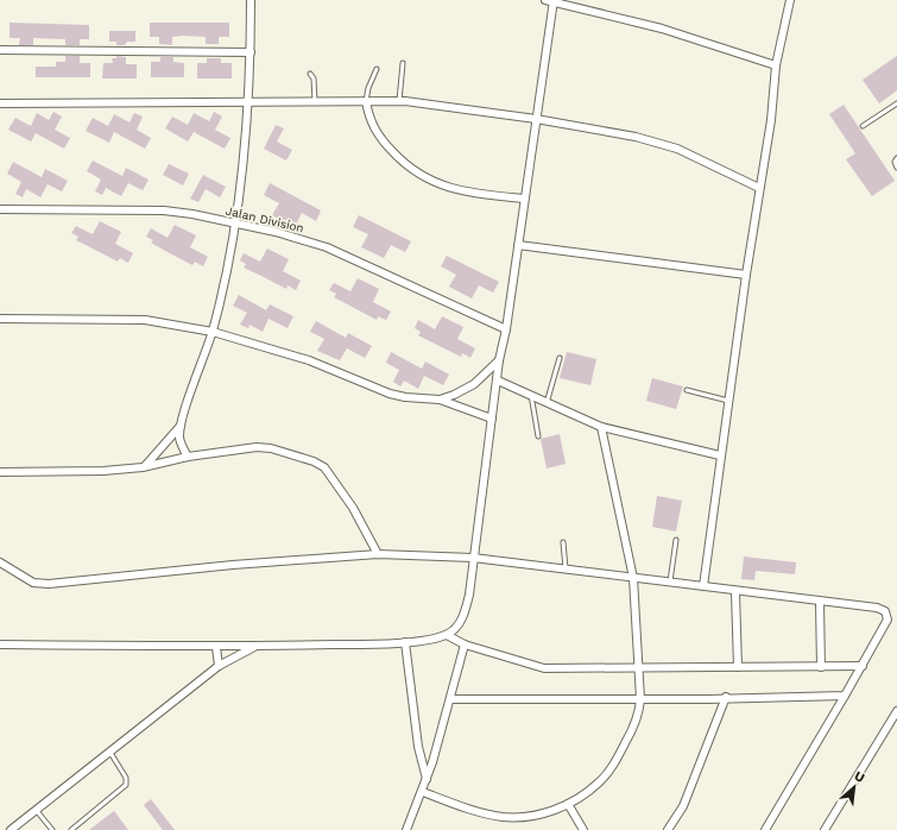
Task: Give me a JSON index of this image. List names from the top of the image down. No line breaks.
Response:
{"streets":{"street":["Jalan Division"]},"north":"top right"}
